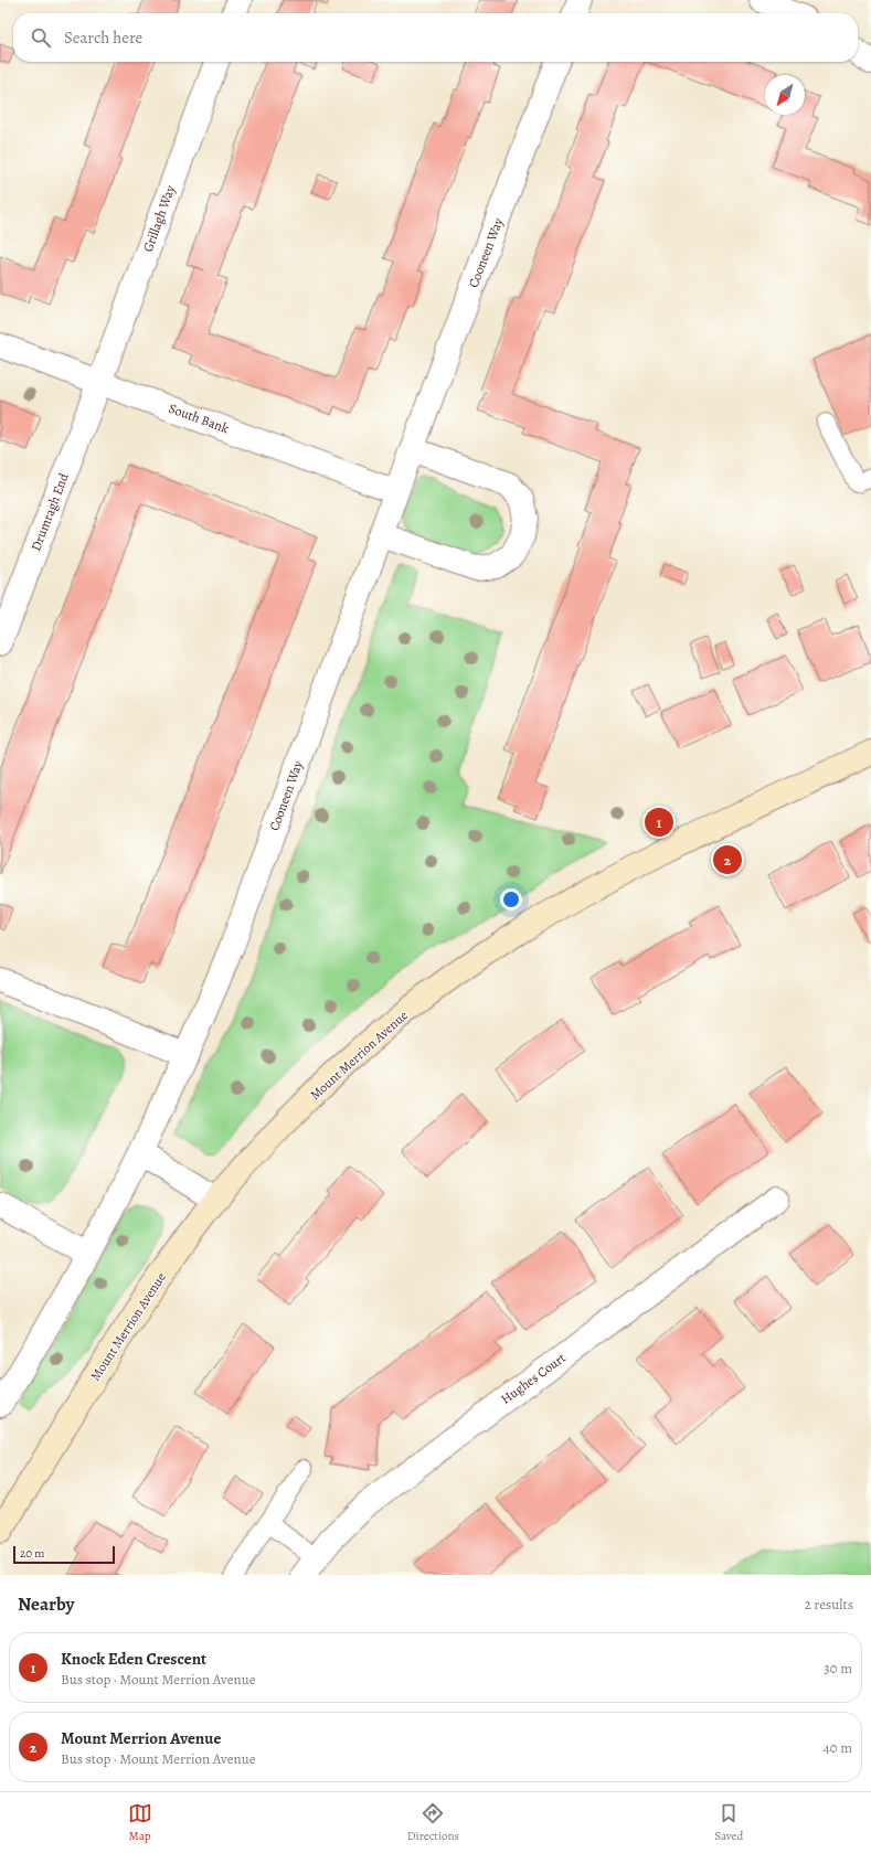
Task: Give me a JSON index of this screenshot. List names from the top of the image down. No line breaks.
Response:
{"streets":{"street":["Grillagh Way","Cooneen Way","South Bank","Drumragh End","Mount Merrion Avenue","Hughes Court"]},"crossings":[["Grillagh Way","South Bank"],["Grillagh Way","Drumragh End"],["Cooneen Way","South Bank"],["South Bank","Drumragh End"]],"scale_bar":"20 m","north":"bottom left","page":{"search":"Search here","pins":["1","2"],"scale":"20 m","heading":["Nearby","2 results"],"list":[{"mark":"1","name":"Knock Eden Crescent","note":"Bus stop · Mount Merrion Avenue","value":"30 m"},{"mark":"2","name":"Mount Merrion Avenue","note":"Bus stop · Mount Merrion Avenue","value":"40 m"}],"nav":["Map","Directions","Saved"]}}
